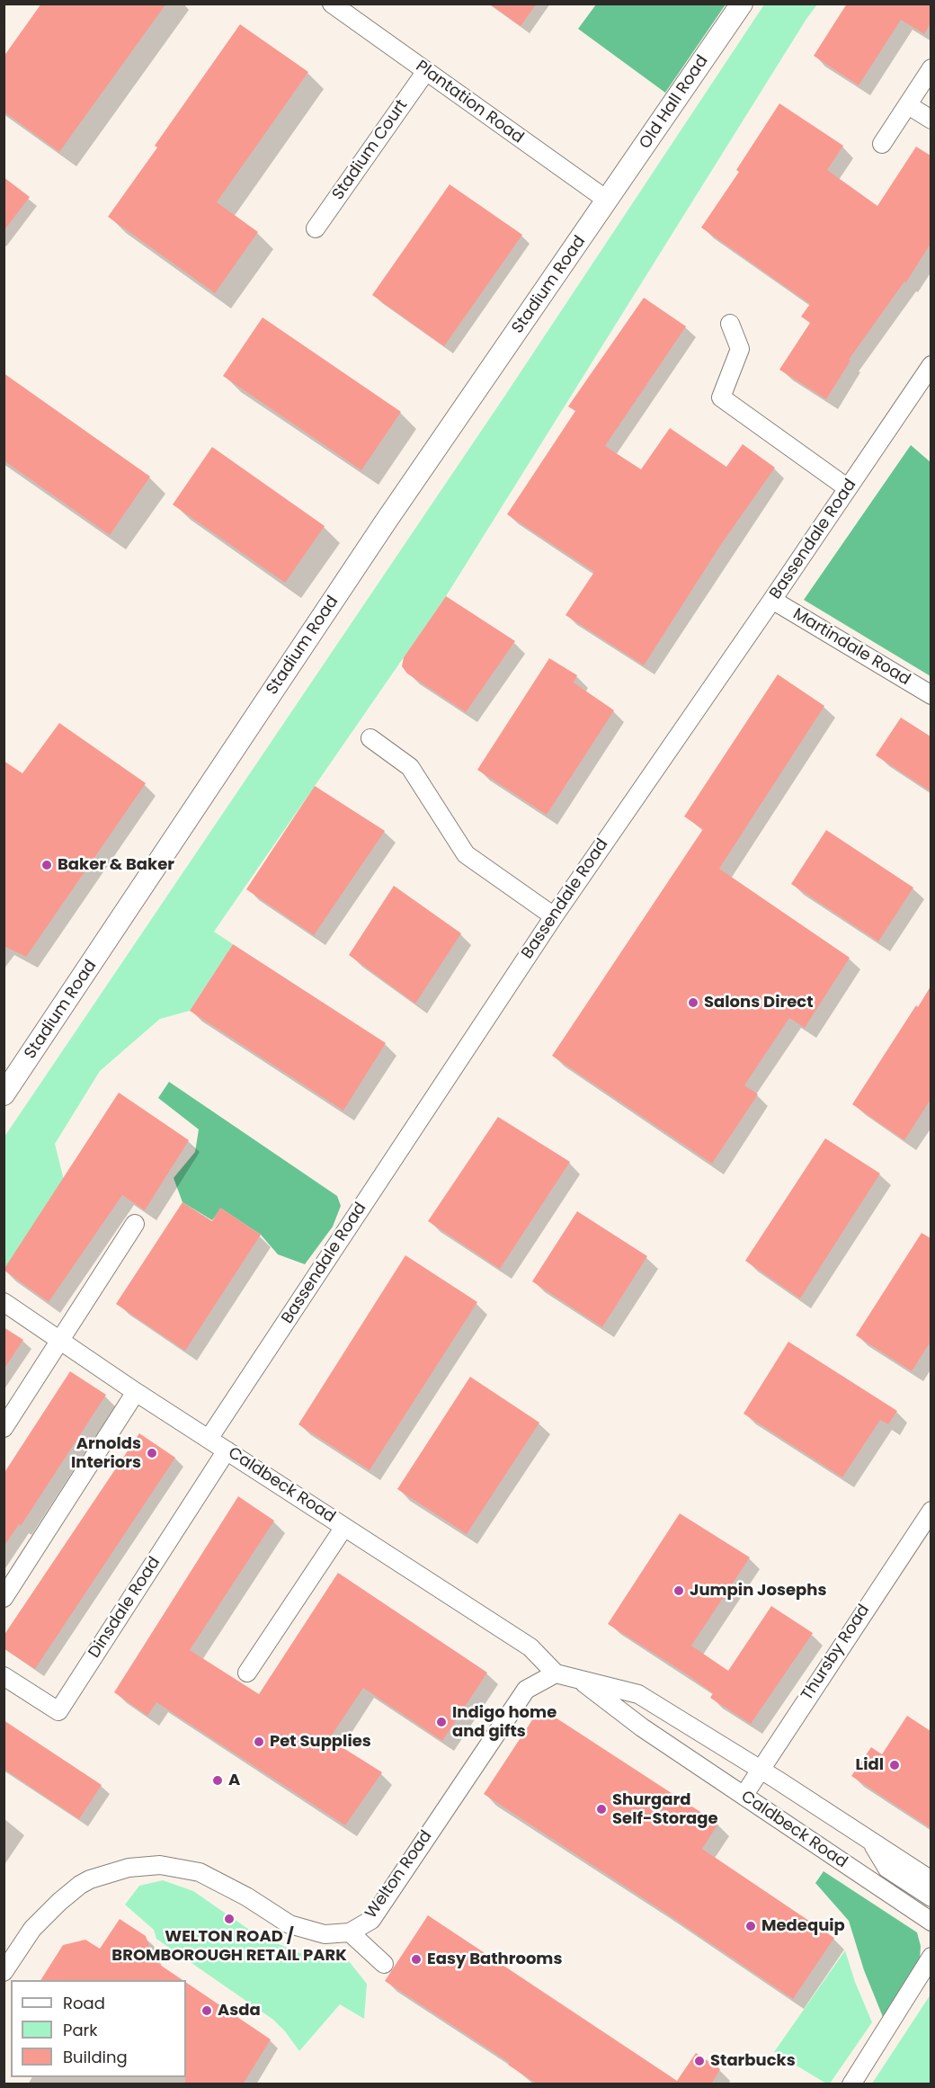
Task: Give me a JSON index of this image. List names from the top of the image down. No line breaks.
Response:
{"streets":{"street":["Plantation Road","Old Hall Road","Stadium Court","Stadium Road","Bassendale Road","Martindale Road","Caldbeck Road","Dinsdale Road","Thursby Road","Welton Road"]},"crossings":[["Plantation Road","Old Hall Road"],["Plantation Road","Stadium Court"],["Plantation Road","Stadium Road"],["Old Hall Road","Stadium Road"],["Bassendale Road","Martindale Road"],["Bassendale Road","Caldbeck Road"],["Caldbeck Road","Dinsdale Road"],["Caldbeck Road","Thursby Road"],["Caldbeck Road","Welton Road"]],"places":["Baker & Baker","Salons Direct","Arnolds Interiors","Jumpin Josephs","Indigo home and gifts","Pet Supplies","Lidl","A","Shurgard Self-Storage","WELTON ROAD / BROMBOROUGH RETAIL PARK","Medequip","Easy Bathrooms","Asda","Starbucks"],"legend":["Road","Park","Building"]}
